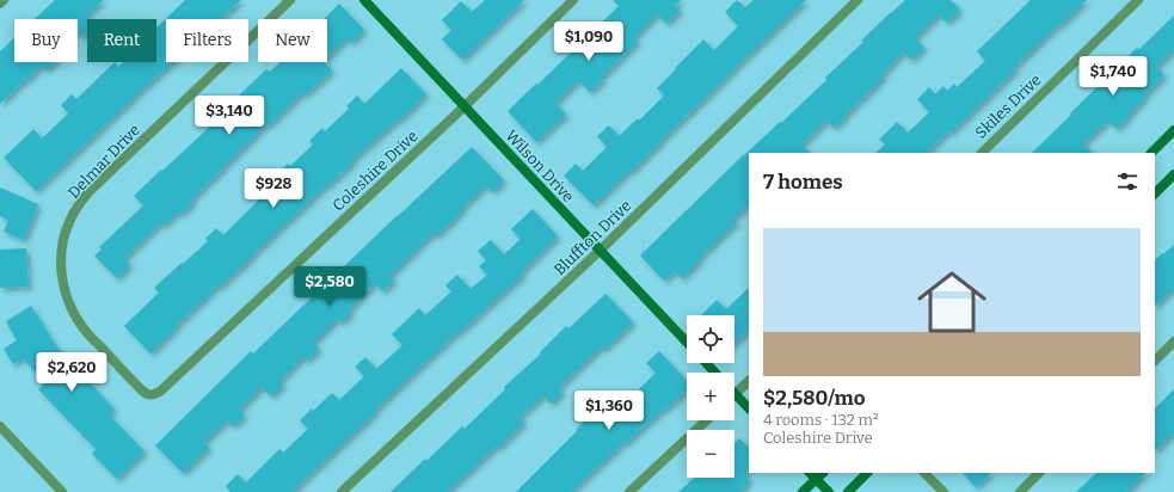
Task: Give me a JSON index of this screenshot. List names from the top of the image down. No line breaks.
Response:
{"streets":{"street":["Skiles Drive","Delmar Drive","Wilson Drive","Coleshire Drive","Bluffton Drive"]},"crossings":[["Delmar Drive","Coleshire Drive"],["Wilson Drive","Coleshire Drive"],["Wilson Drive","Bluffton Drive"]],"page":{"chip":["Buy","Rent","Filters","New"],"price":["$1,090","$1,740","$3,140","$928","$2,580","$2,620","$1,360"],"heading":"7 homes","list":[{"name":"$2,580/mo","note":"4 rooms · 132 m² · Coleshire Drive"}],"map_buttons":["+","−"]}}
